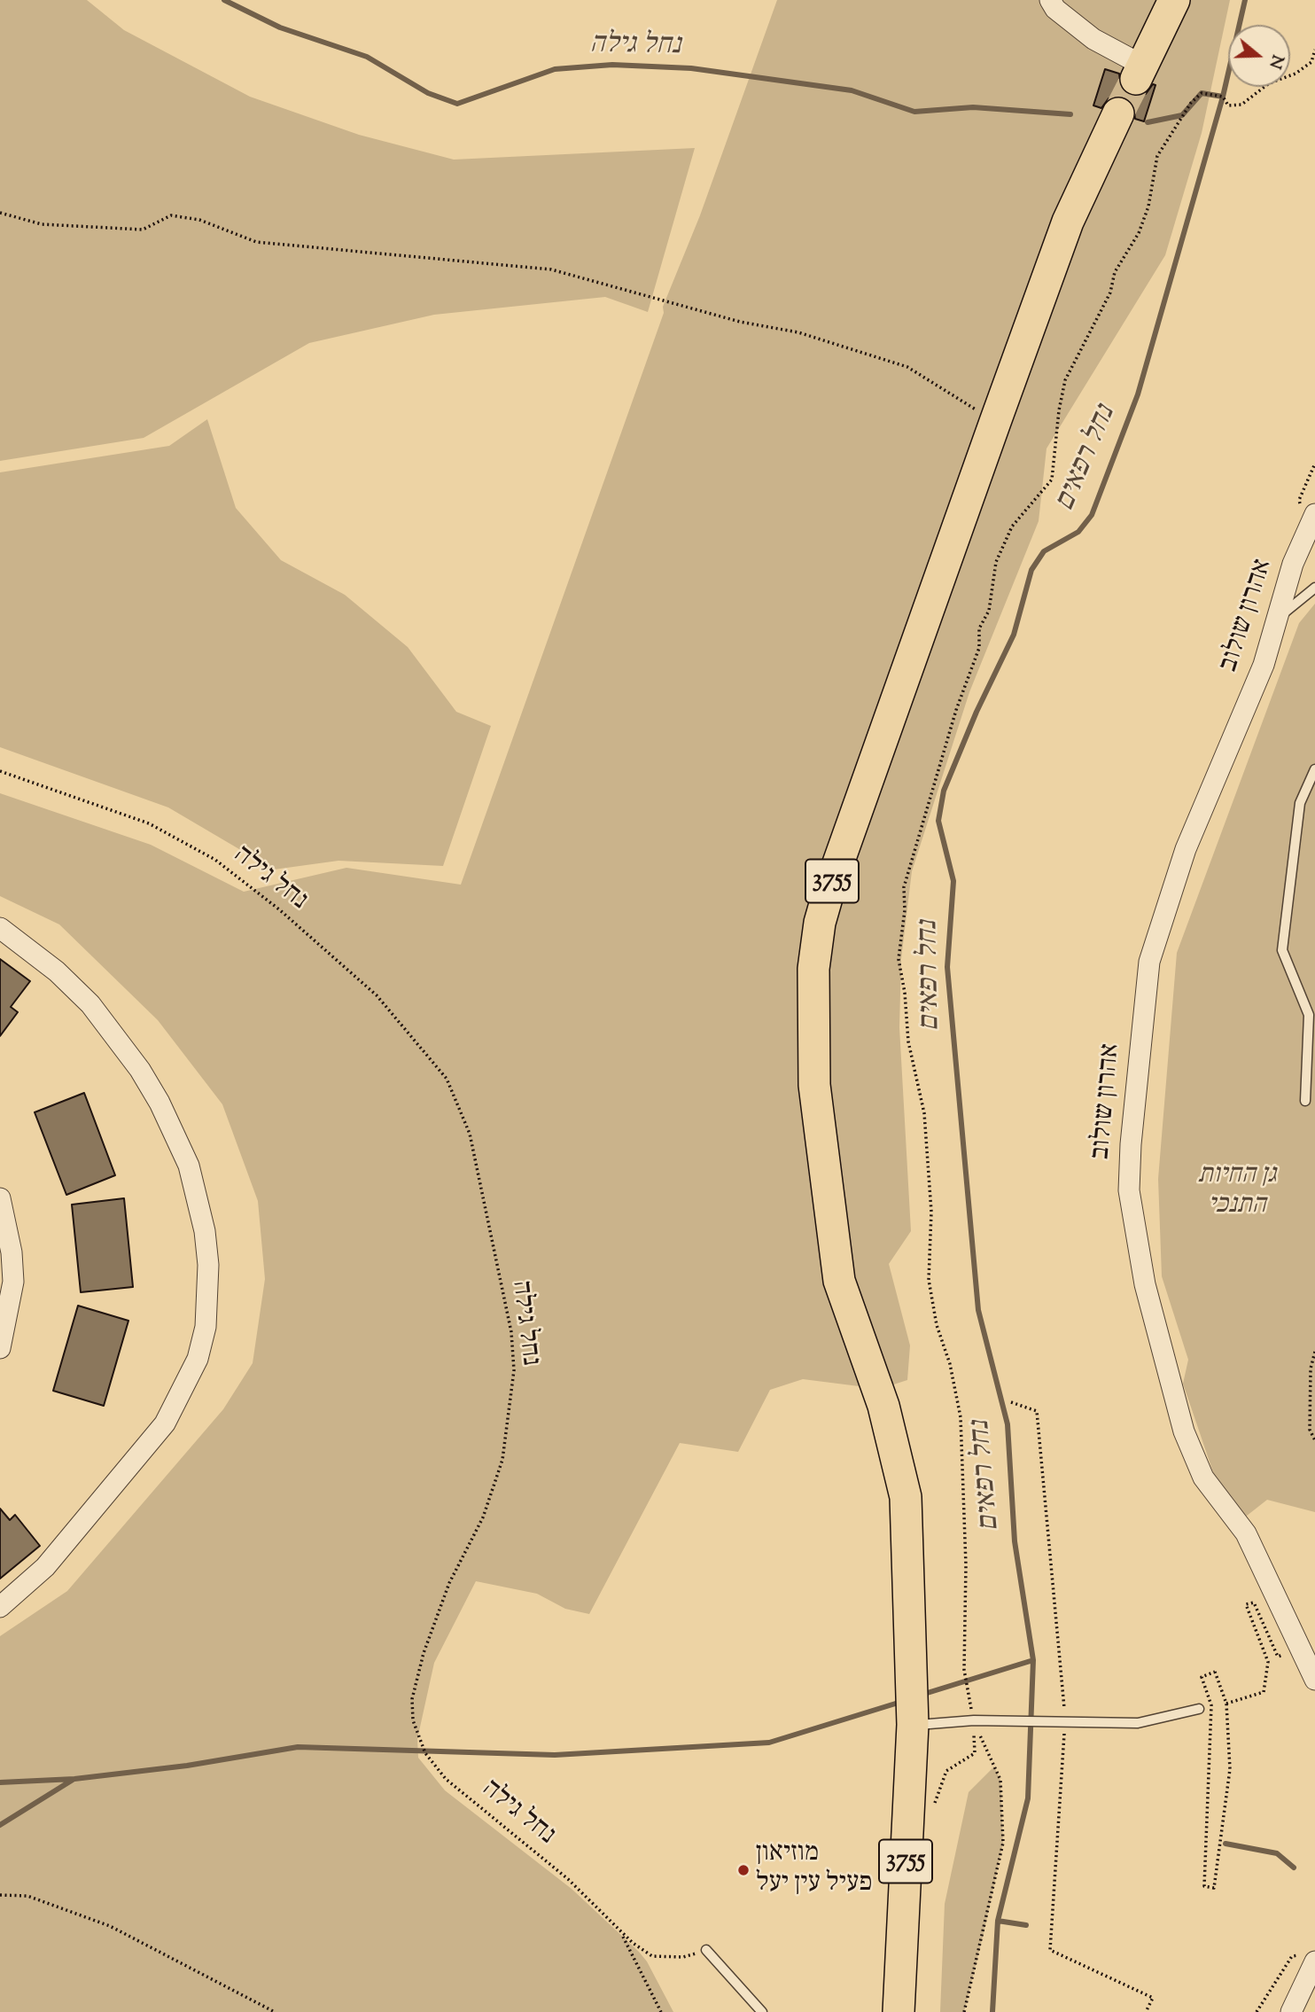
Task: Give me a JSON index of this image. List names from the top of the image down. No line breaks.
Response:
{"streets":{"main road":["3755"],"street":["אהרון שולוב"],"path":["נחל גילה"]},"water":["נחל גילה","נחל רפאים"],"parks":["גן החיות התנכי"],"places":["מוזיאון פעיל עין יעל"],"north":"right"}
